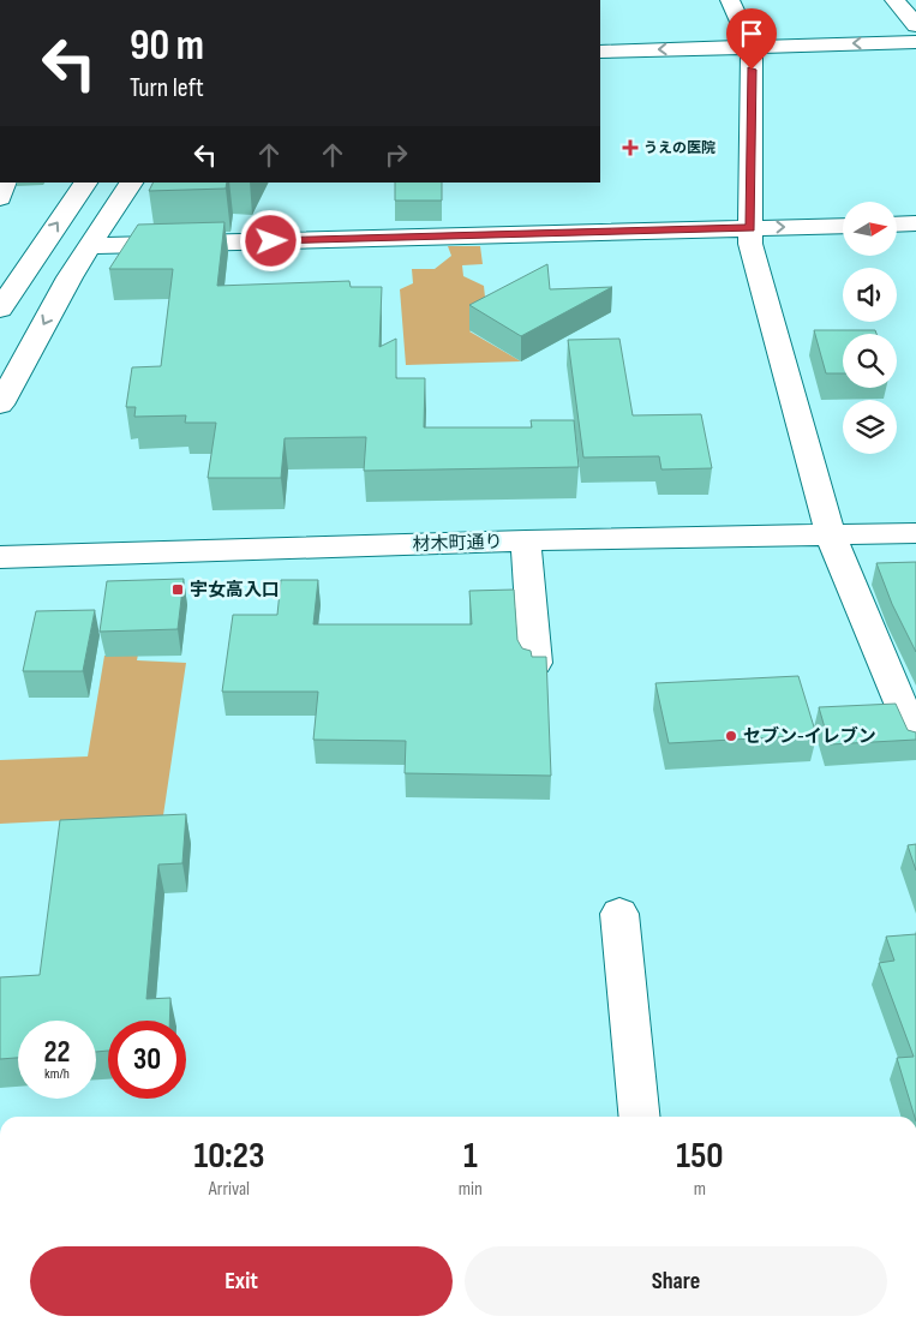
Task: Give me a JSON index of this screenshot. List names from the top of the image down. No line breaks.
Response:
{"streets":{"street":["材木町通り"]},"places":{"health":["うえの医院"],"transit":["宇女高入口"],"other":["セブン-イレブン"]},"north":"right","page":{"turn":["90 m","Turn left"],"speed":"22 km/h","limit":"30","eta":["10:23","Arrival","1","min","150","m"],"buttons":["Exit","Share"]}}
